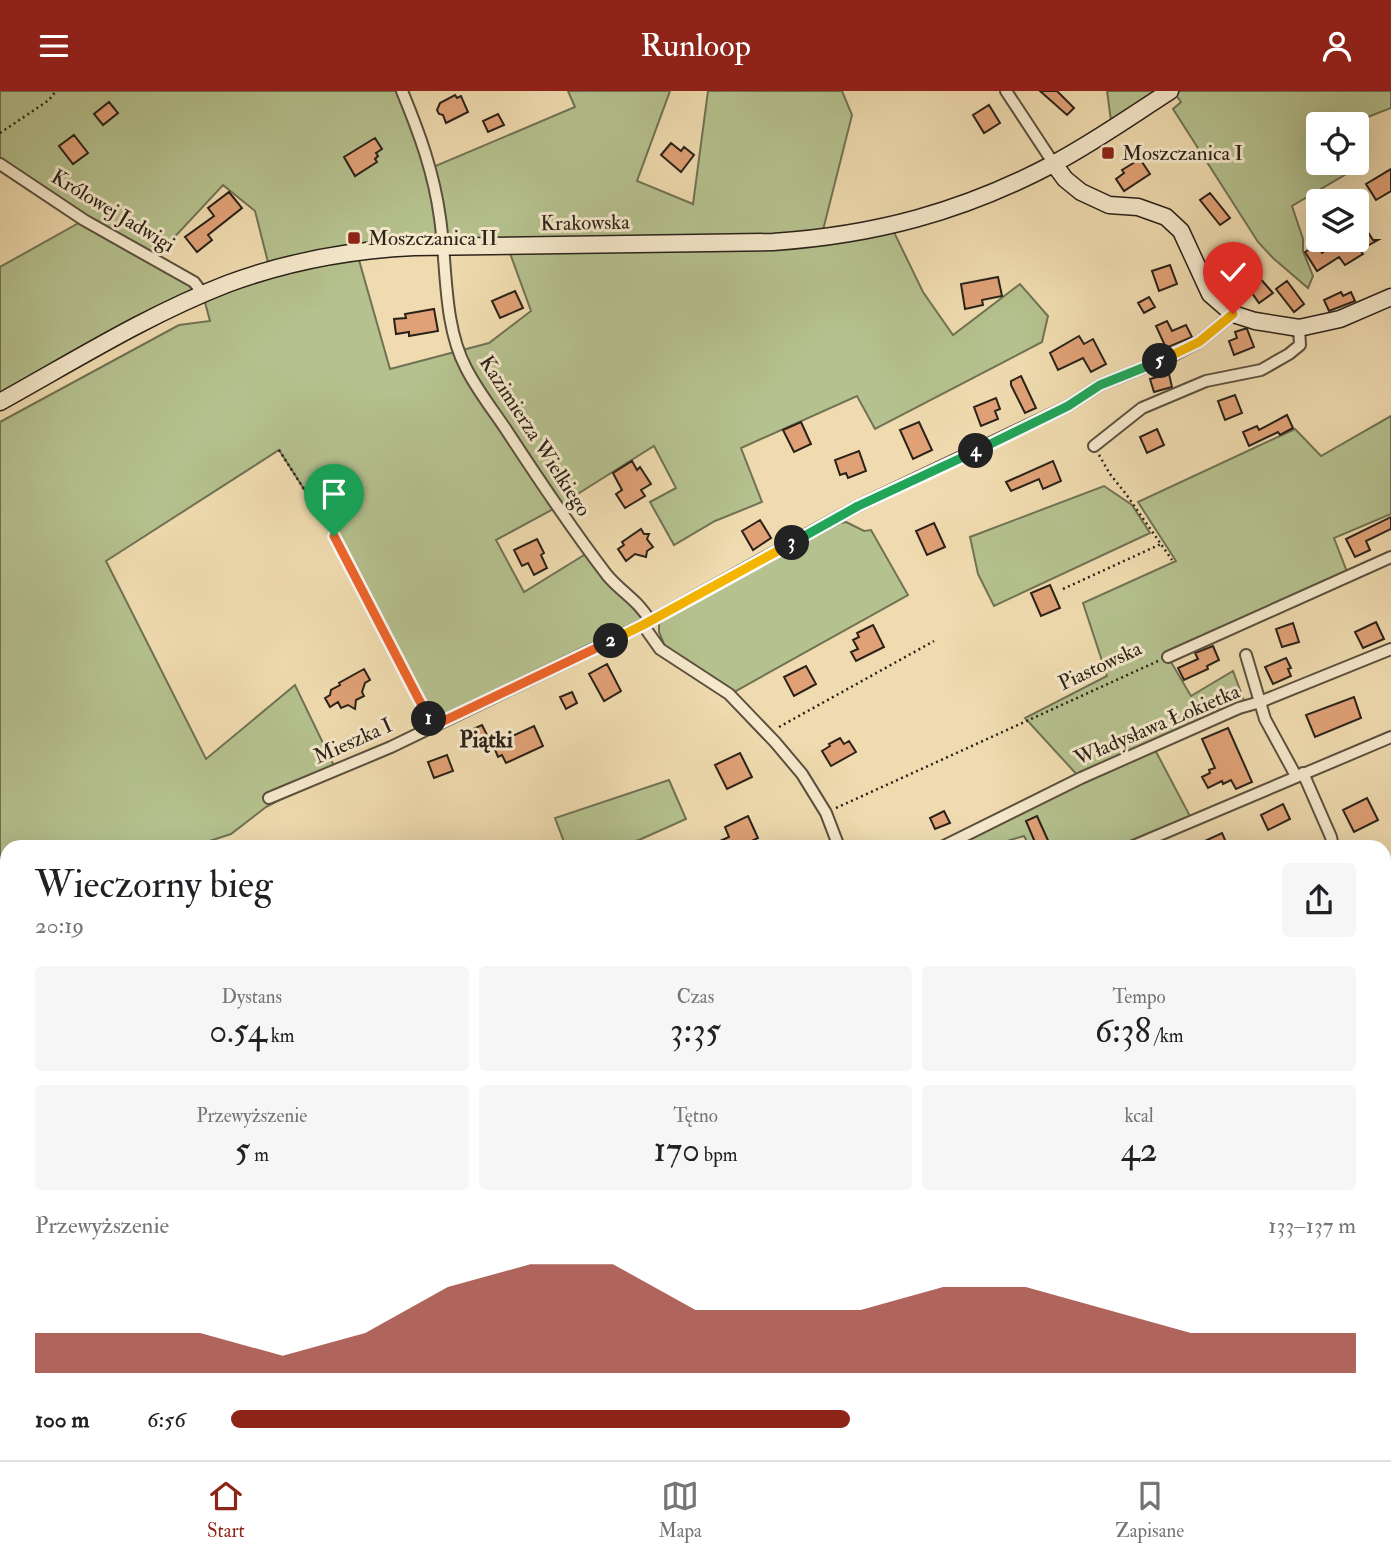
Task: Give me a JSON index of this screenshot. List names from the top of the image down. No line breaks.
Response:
{"streets":{"main road":["Krakowska"],"street":["Królowej Jadwigi","Kazimierza Wielkiego","Piastowska","Władysława Łokietka","Mieszka I"]},"crossings":[["Królowej Jadwigi","Krakowska"],["Krakowska","Kazimierza Wielkiego"],["Kazimierza Wielkiego","Piastowska"],["Kazimierza Wielkiego","Mieszka I"]],"districts":["Piątki"],"places":{"transit":["Moszczanica I","Moszczanica II"]},"page":{"header":"Runloop","pins":["5","4","3","2","1"],"heading":["Wieczorny bieg","20:19"],"stats":[["Dystans","0.54 km"],["Czas","3:35"],["Tempo","6:38 /km"],["Przewyższenie","5 m"],["Tętno","170 bpm"],["kcal","42"]],"chart":["Przewyższenie","133–137 m"],"list":[{"name":"100 m","note":"6:56"}],"tabs":["Start","Mapa","Zapisane"]}}
